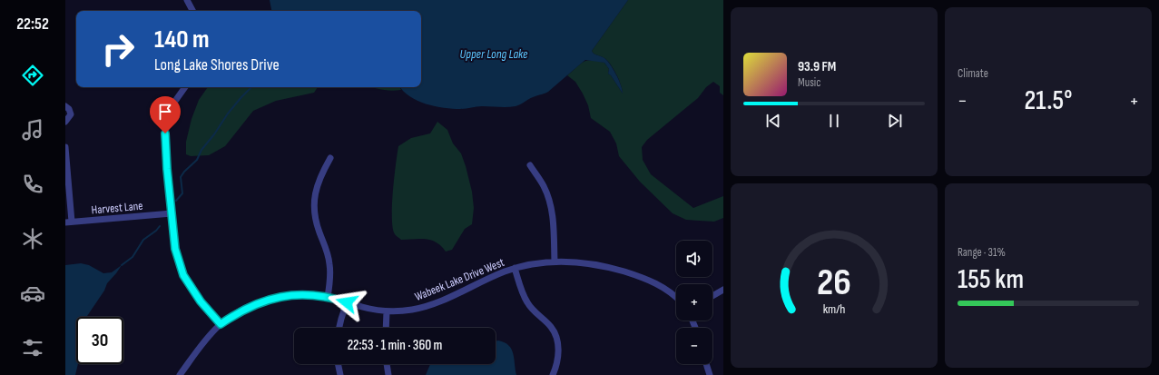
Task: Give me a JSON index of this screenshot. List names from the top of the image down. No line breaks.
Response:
{"streets":{"street":["Harvest Lane","Wabeek Lake Drive West"]},"water":["Upper Long Lake"],"page":{"tabs":"22:52","tile":["Climate",["Range · 31%","155 km"]],"turn":["140 m","Long Lake Shores Drive"],"song":["93.9 FM","Music"],"heat":["−","21.5°","+"],"map_buttons":["+","−"],"limit":"30","trip":"22:53 · 1 min · 360 m","gauge":["26","km/h"]}}
